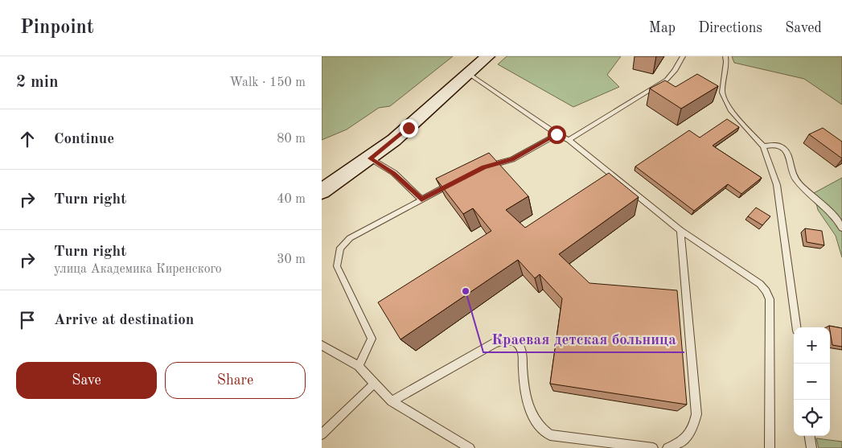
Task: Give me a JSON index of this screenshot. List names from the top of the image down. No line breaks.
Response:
{"places":["Краевая детская больница"],"page":{"header":"Pinpoint","nav":["Map","Directions","Saved"],"heading":["2 min","Walk · 150 m"],"list":[["Continue","80 m"],["Turn right","40 m"],["Turn right","улица Академика Киренского","30 m"],"Arrive at destination"],"map_buttons":["+","−"],"buttons":["Save","Share"]}}
